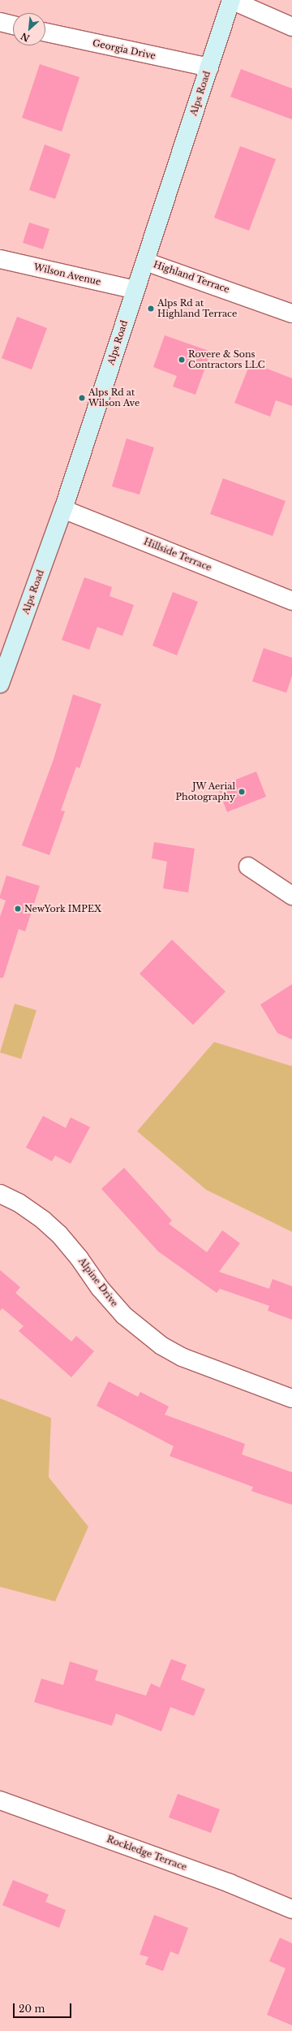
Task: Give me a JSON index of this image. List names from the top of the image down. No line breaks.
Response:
{"streets":{"main road":["Alps Road"],"street":["Georgia Drive","Wilson Avenue","Highland Terrace","Hillside Terrace","Alpine Drive","Rockledge Terrace"]},"crossings":[["Georgia Drive","Alps Road"],["Alps Road","Wilson Avenue"],["Alps Road","Highland Terrace"],["Alps Road","Hillside Terrace"]],"places":["Alps Rd at Highland Terrace","Rovere & Sons Contractors LLC","Alps Rd at Wilson Ave","JW Aerial Photography","NewYork IMPEX"],"scale_bar":"20 m","north":"bottom left"}
